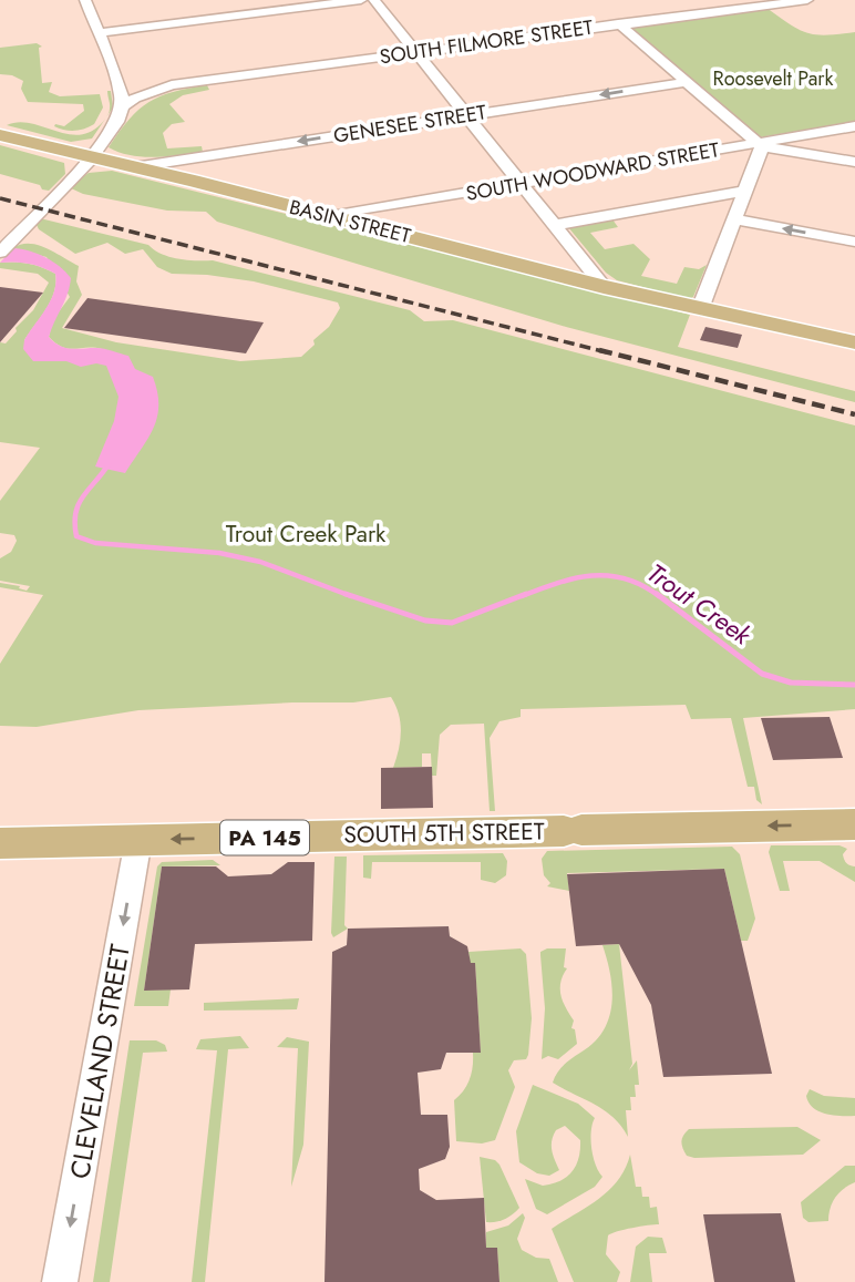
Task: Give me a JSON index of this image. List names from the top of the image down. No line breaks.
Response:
{"streets":{"main road":["BASIN STREET","SOUTH 5TH STREET","PA 145"],"street":["SOUTH FILMORE STREET","GENESEE STREET","SOUTH WOODWARD STREET","CLEVELAND STREET"]},"crossings":[["GENESEE STREET","BASIN STREET"],["SOUTH WOODWARD STREET","BASIN STREET"],["SOUTH 5TH STREET","CLEVELAND STREET"]],"one_way":["SOUTH 5TH STREET","CLEVELAND STREET"],"water":["Trout Creek"],"parks":["Roosevelt Park","Trout Creek Park"]}
